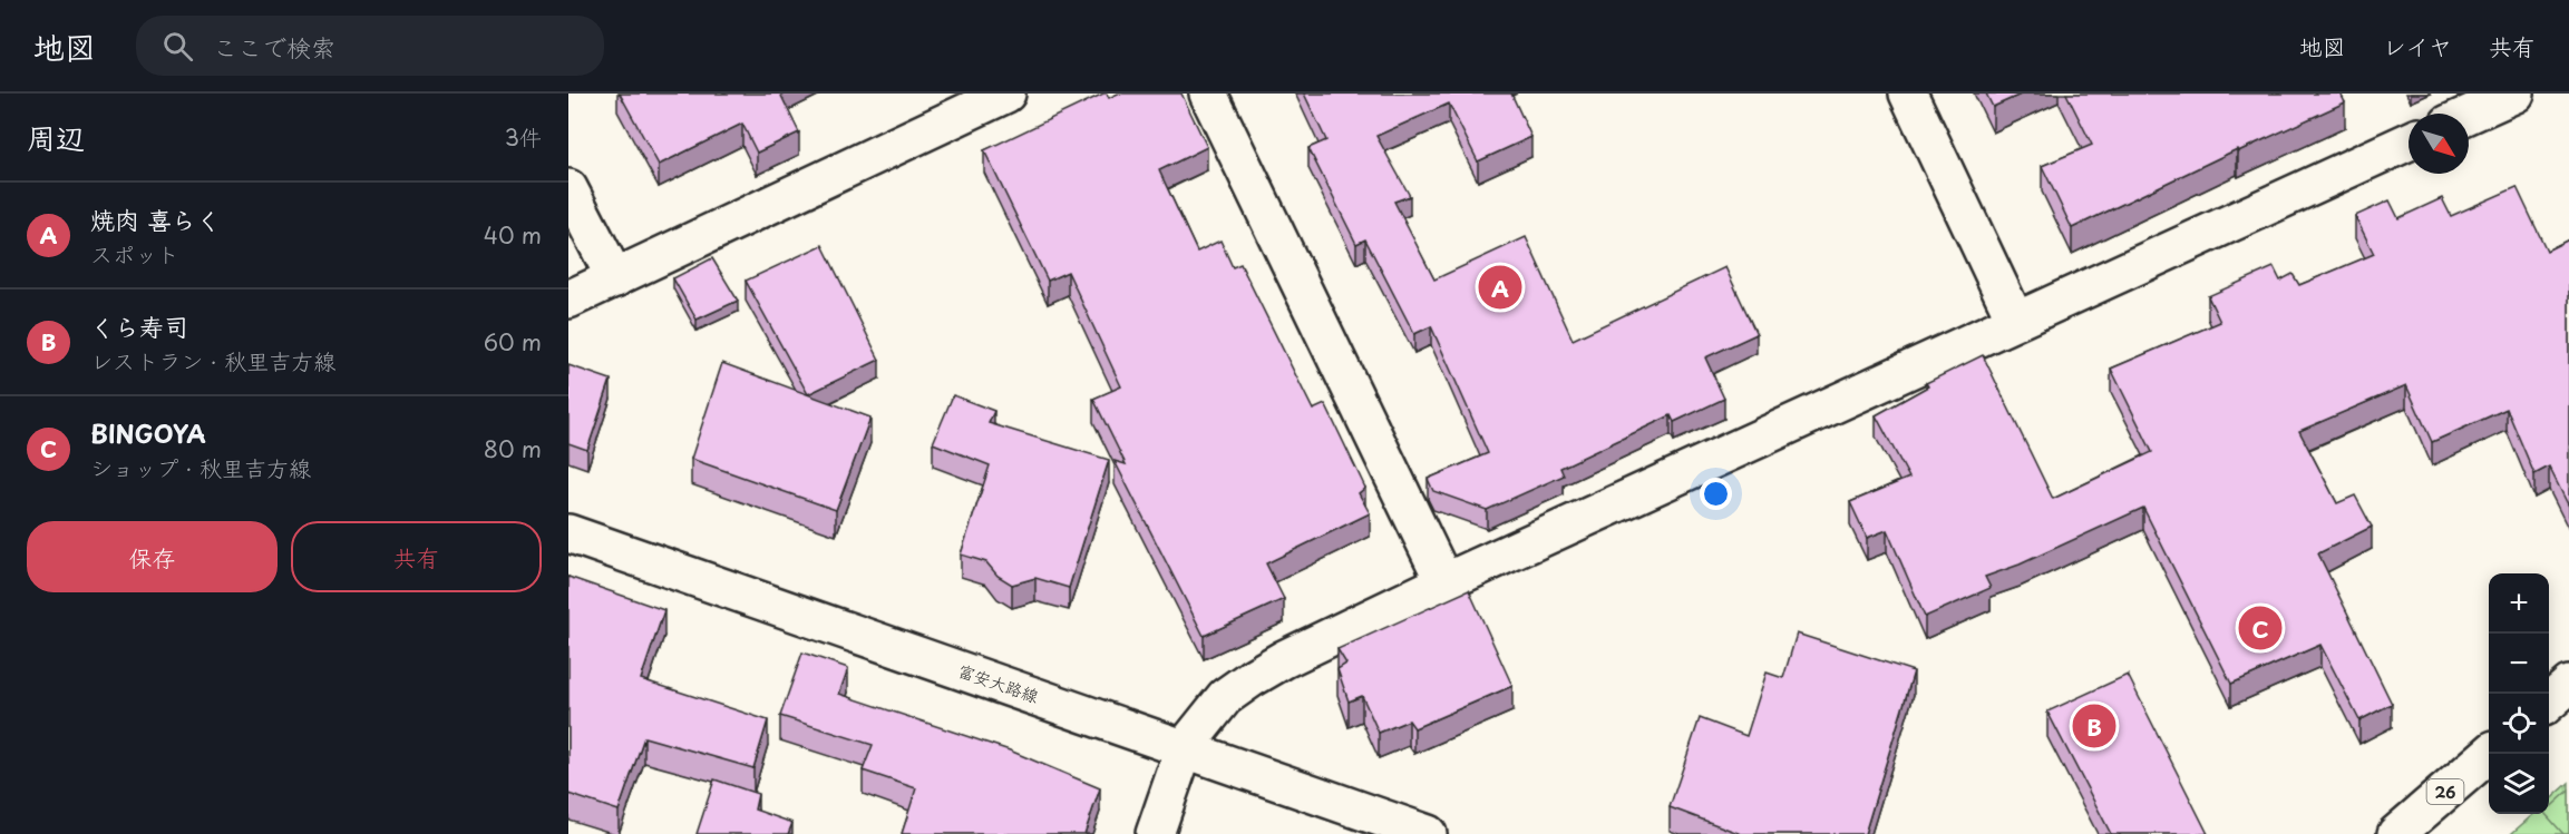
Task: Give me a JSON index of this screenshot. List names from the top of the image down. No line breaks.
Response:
{"streets":{"street":["富安大路線","26"]},"north":"bottom right","page":{"header":"地図","search":"ここで検索","nav":["地図","レイヤ","共有"],"heading":["周辺","3件"],"list":[{"mark":"A","name":"焼肉 喜らく","note":"スポット","value":"40 m"},{"mark":"B","name":"くら寿司","note":"レストラン · 秋里吉方線","value":"60 m"},{"mark":"C","name":"BINGOYA","note":"ショップ · 秋里吉方線","value":"80 m"}],"pins":["A","C","B"],"buttons":["保存","共有"],"map_buttons":["+","−"]}}
